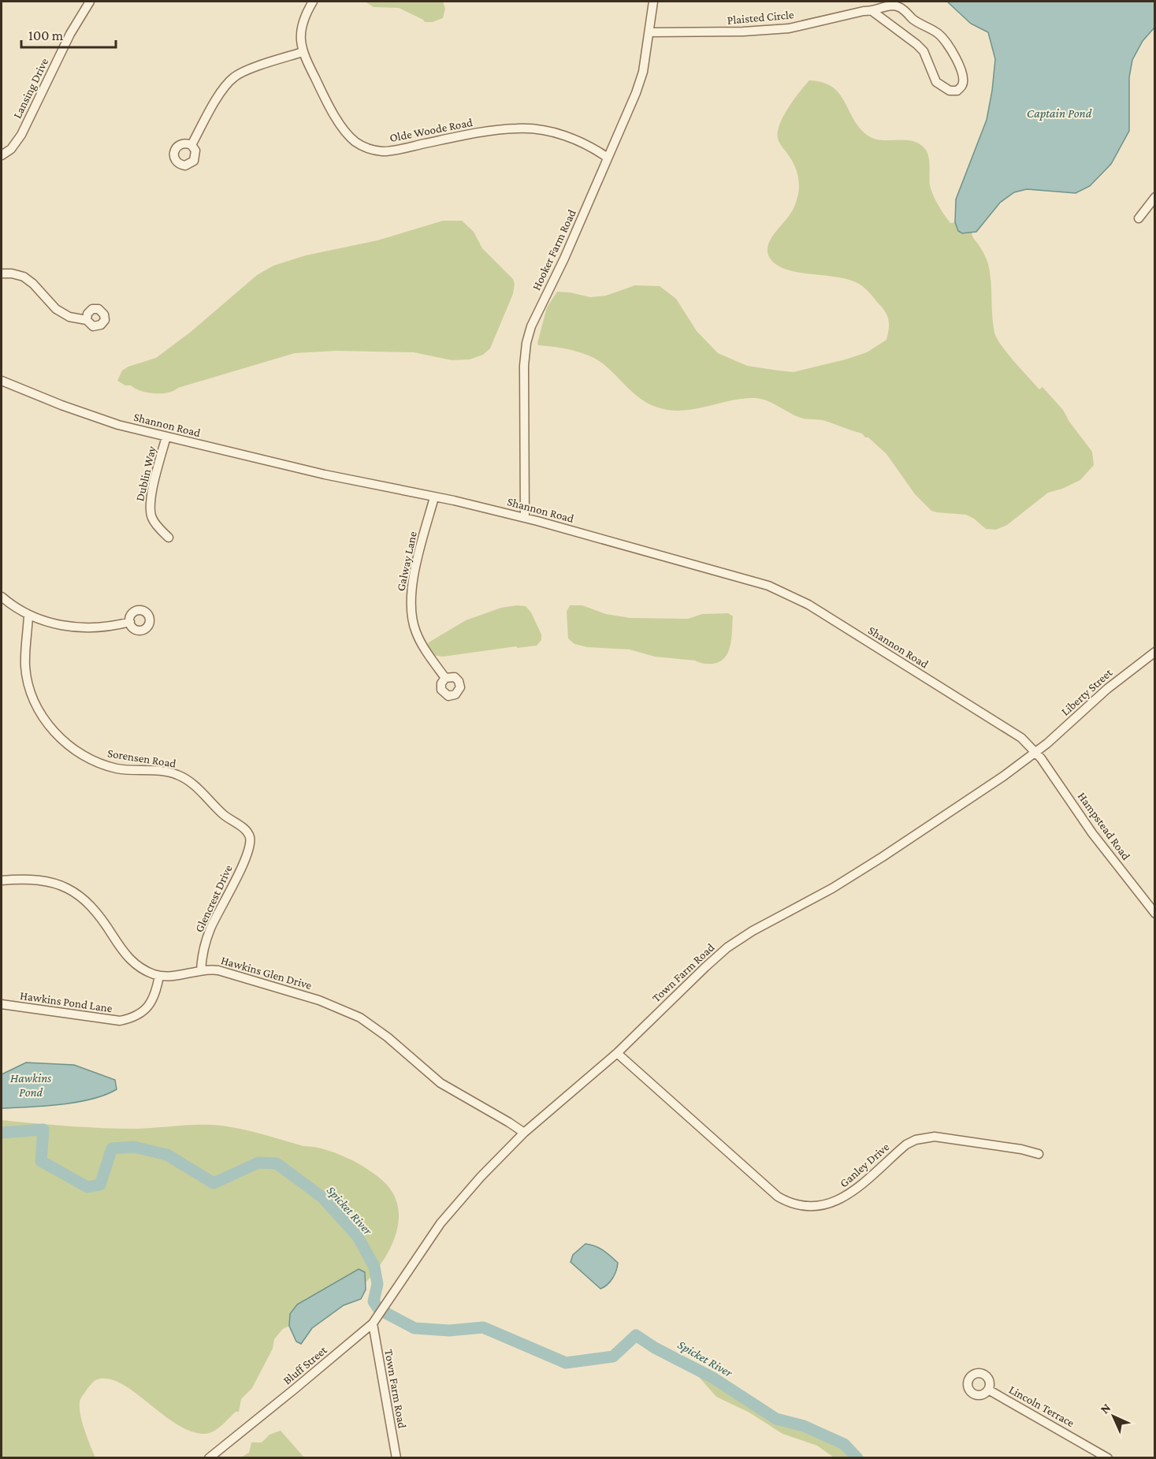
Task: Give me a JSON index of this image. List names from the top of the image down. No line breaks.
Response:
{"streets":{"street":["Plaisted Circle","Lansing Drive","Olde Woode Road","Hooker Farm Road","Shannon Road","Dublin Way","Galway Lane","Liberty Street","Sorensen Road","Hampstead Road","Glencrest Drive","Hawkins Glen Drive","Town Farm Road","Hawkins Pond Lane","Ganley Drive","Bluff Street","Lincoln Terrace"]},"crossings":[["Plaisted Circle","Hooker Farm Road"],["Olde Woode Road","Hooker Farm Road"],["Hooker Farm Road","Shannon Road"],["Shannon Road","Dublin Way"],["Shannon Road","Galway Lane"],["Shannon Road","Liberty Street"],["Shannon Road","Hampstead Road"],["Shannon Road","Town Farm Road"],["Liberty Street","Hampstead Road"],["Liberty Street","Town Farm Road"],["Sorensen Road","Glencrest Drive"],["Hampstead Road","Town Farm Road"],["Glencrest Drive","Hawkins Glen Drive"],["Hawkins Glen Drive","Town Farm Road"],["Hawkins Glen Drive","Hawkins Pond Lane"],["Town Farm Road","Ganley Drive"],["Town Farm Road","Bluff Street"]],"water":["Captain Pond","Hawkins Pond","Spicket River"],"scale_bar":"100 m","north":"top left"}
